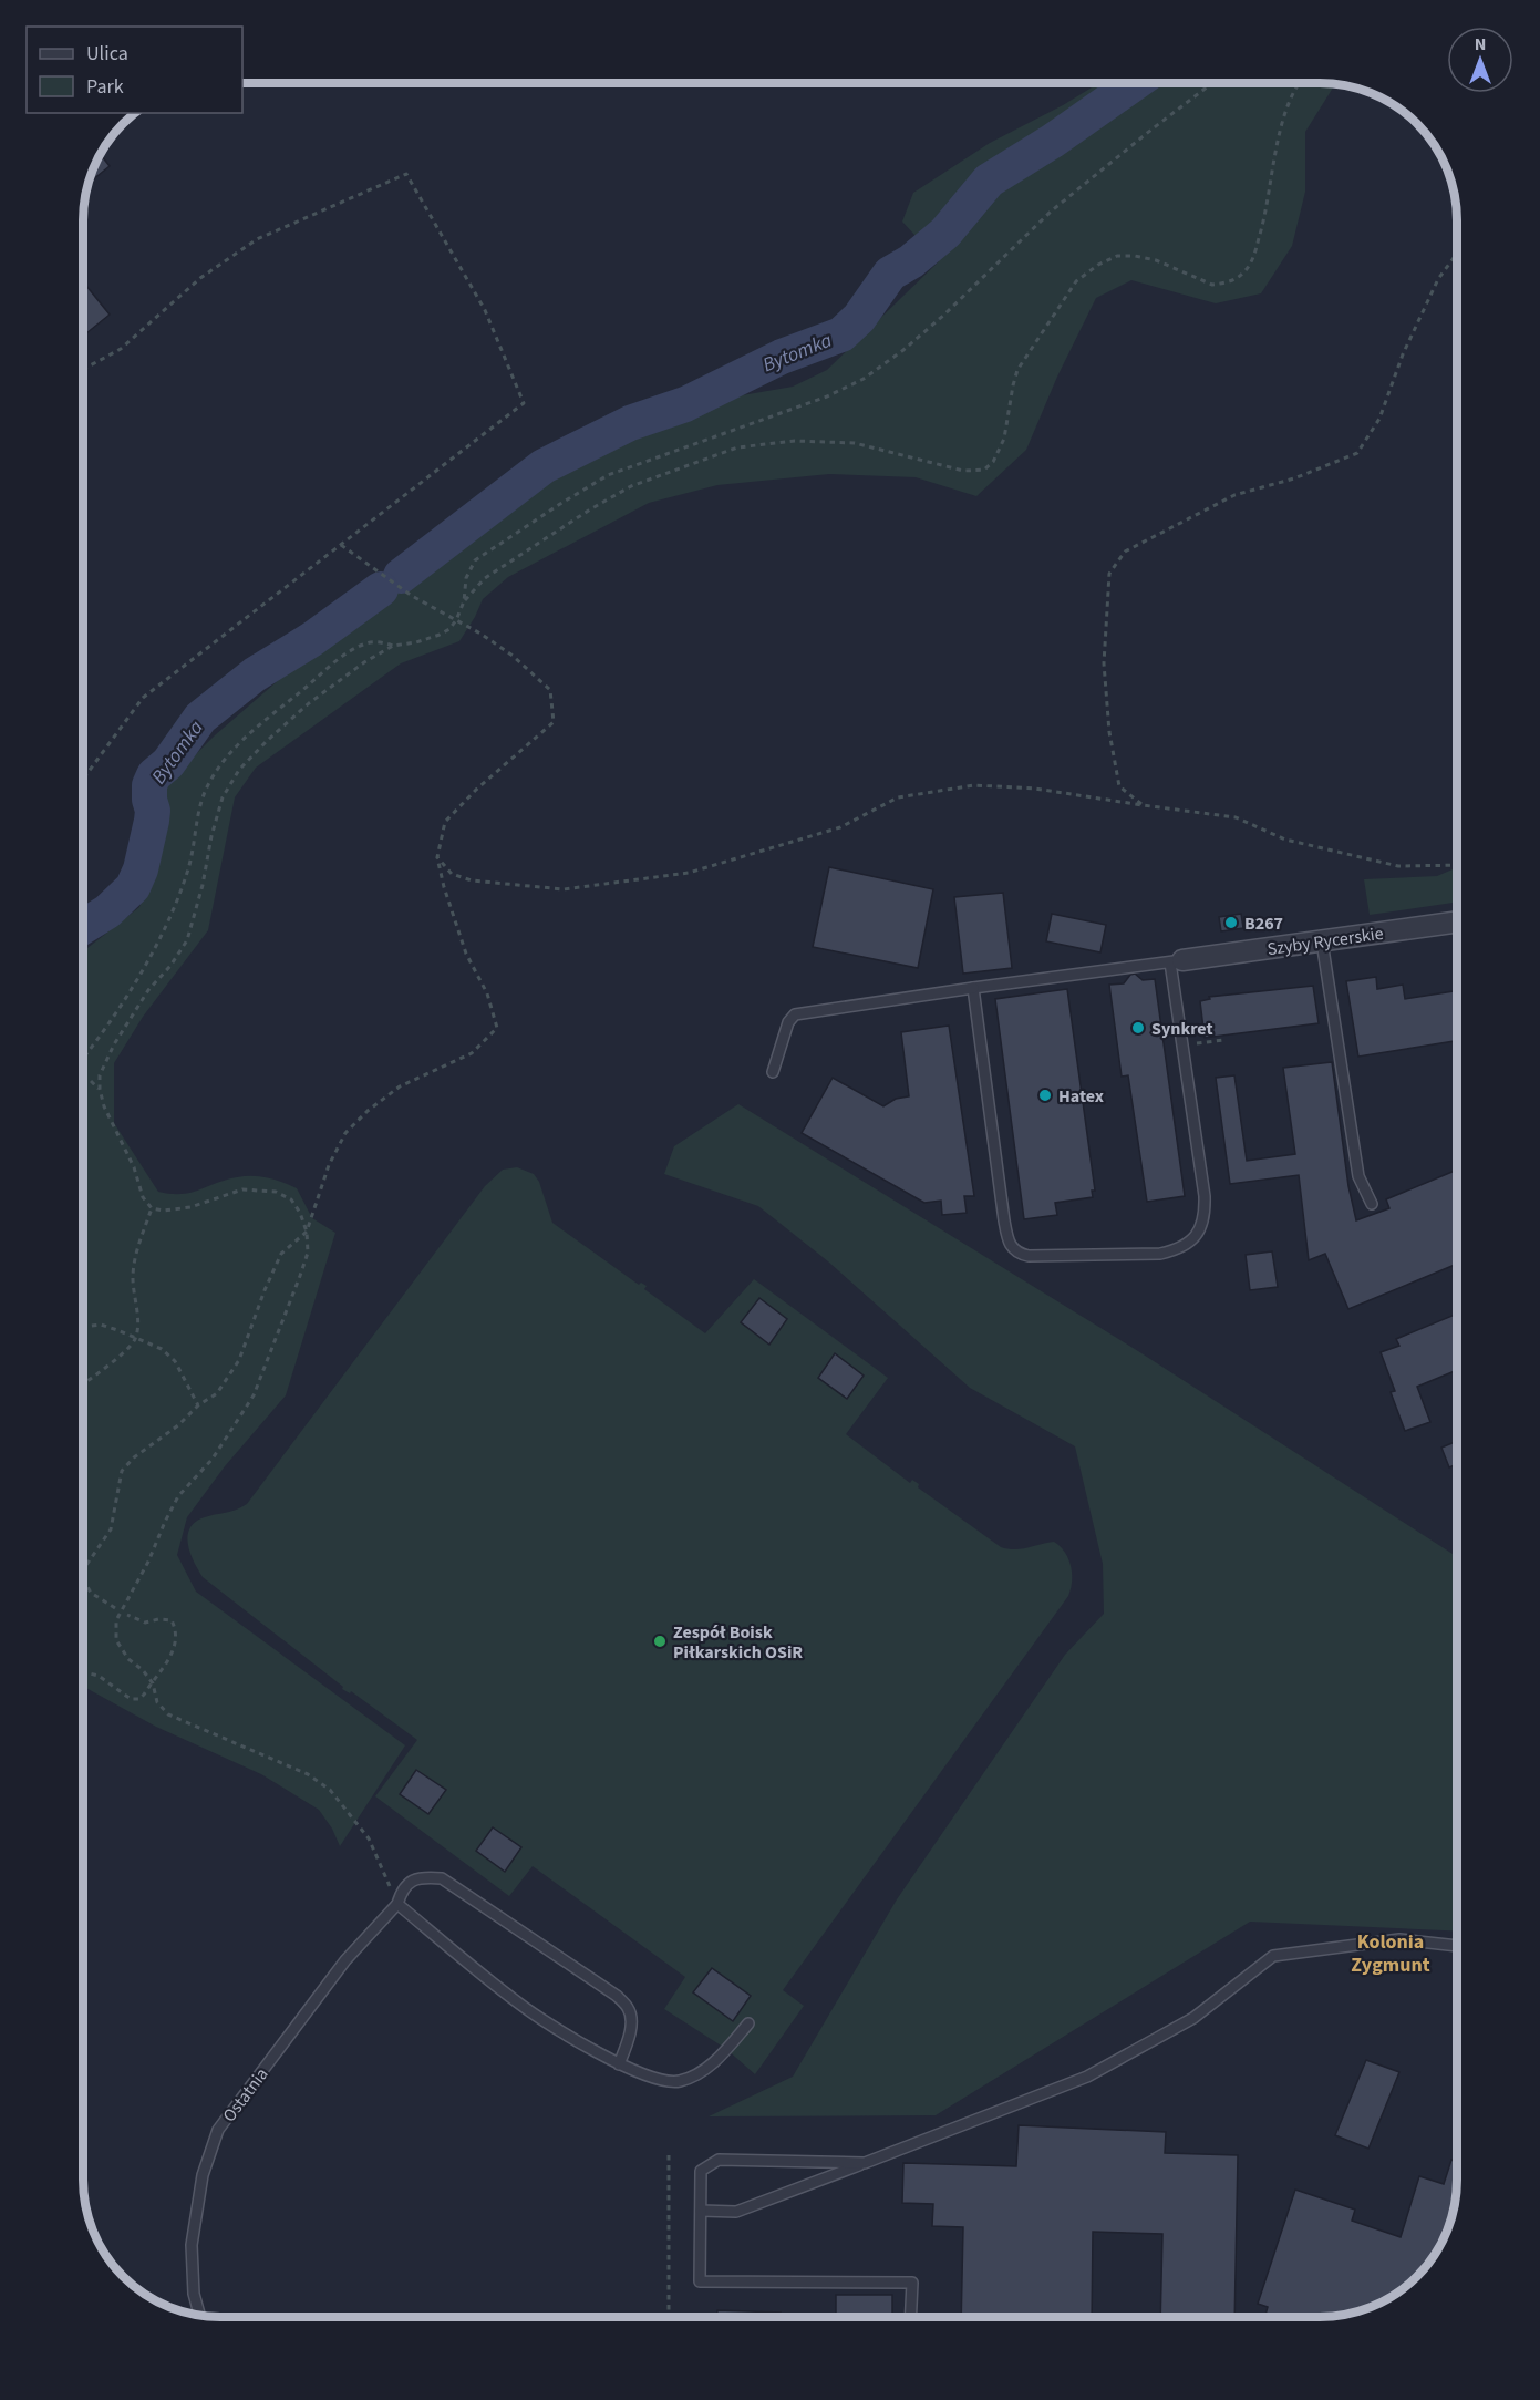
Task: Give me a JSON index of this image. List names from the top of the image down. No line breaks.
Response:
{"streets":{"street":["Szyby Rycerskie"],"lane":["Ostatnia"]},"districts":["Kolonia Zygmunt"],"water":["Bytomka"],"places":["B267","Synkret","Hatex","Zespół Boisk Piłkarskich OSiR"],"legend":["Ulica","Park"],"north":"top"}
